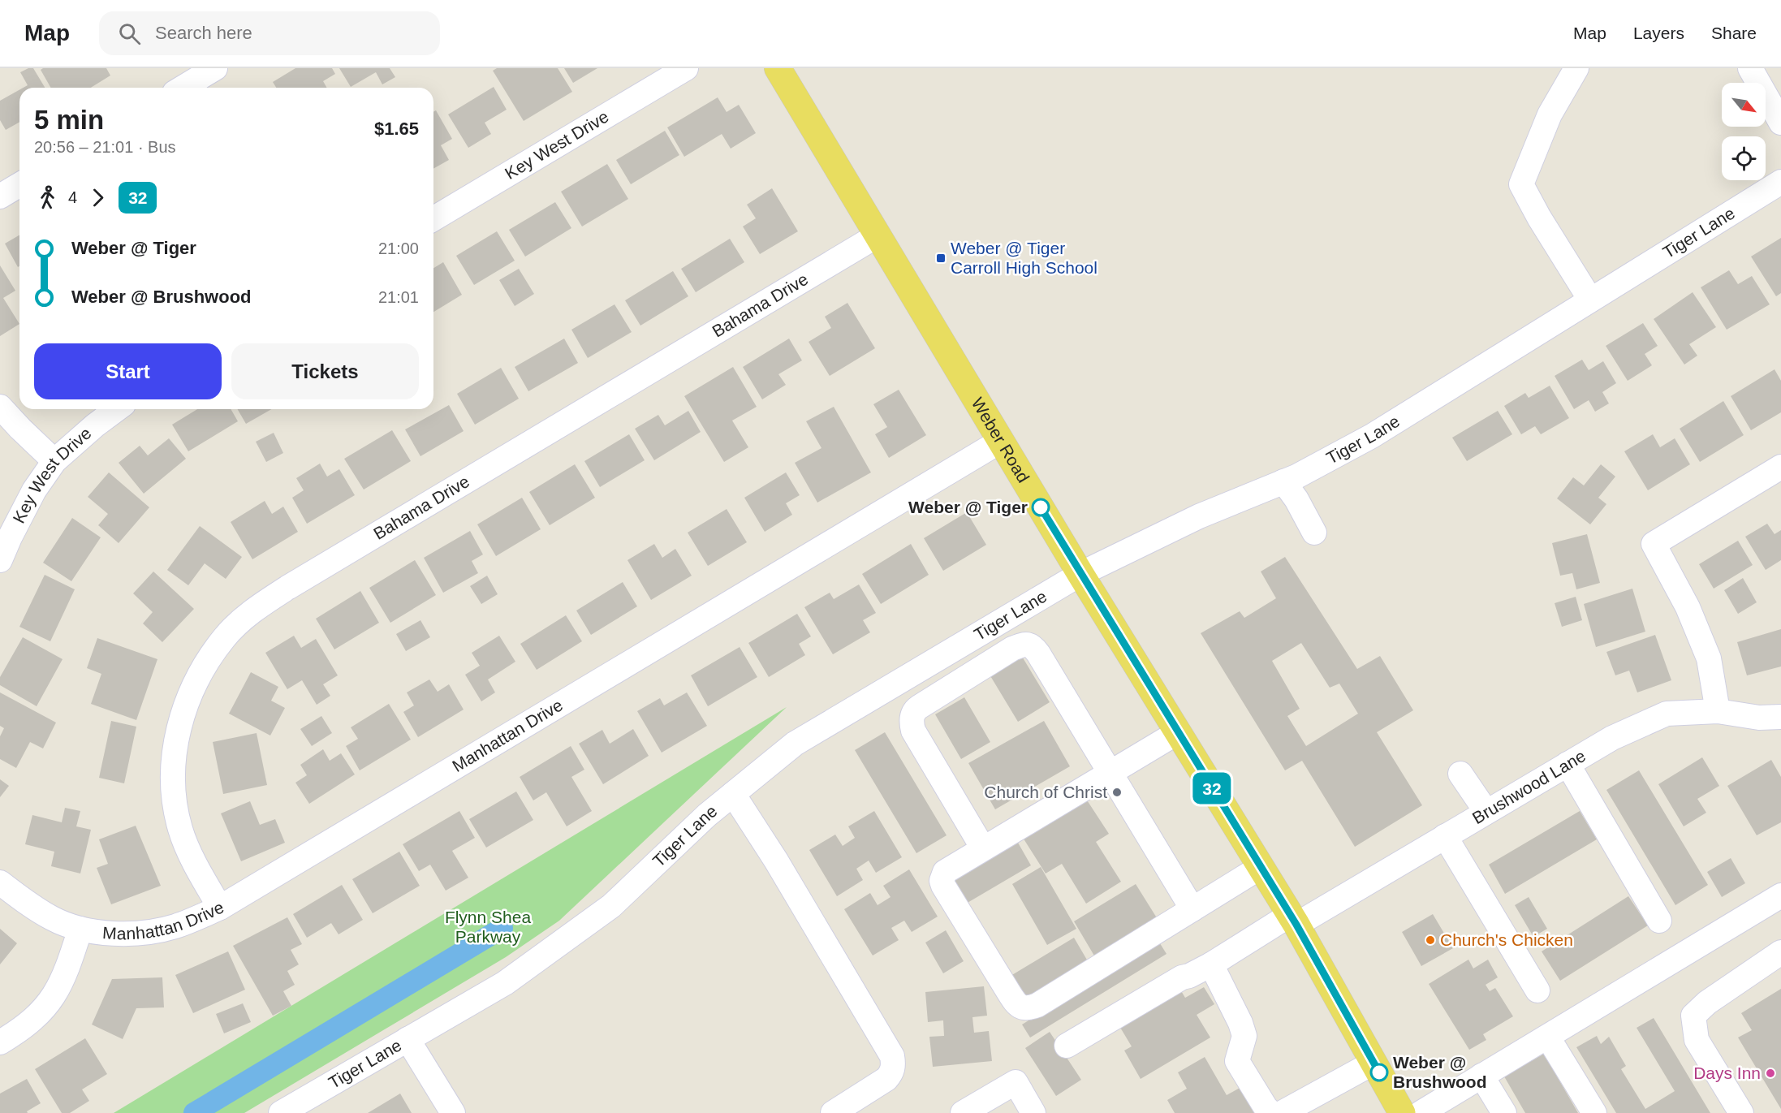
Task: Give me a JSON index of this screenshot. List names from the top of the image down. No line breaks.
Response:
{"streets":{"main road":["Weber Road"],"street":["Key West Drive","Tiger Lane","Bahama Drive","Manhattan Drive","Brushwood Lane"]},"crossings":[["Tiger Lane","Weber Road"],["Bahama Drive","Weber Road"],["Bahama Drive","Manhattan Drive"],["Weber Road","Manhattan Drive"],["Weber Road","Brushwood Lane"]],"parks":["Flynn Shea Parkway"],"places":{"transit":["Weber @ Tiger Carroll High School"],"other":["Weber @ Tiger","Church of Christ","Church's Chicken","Weber @ Brushwood","Days Inn"]},"lines":["bus line 32"],"north":"bottom right","page":{"header":"Map","search":"Search here","nav":["Map","Layers","Share"],"on_map":"32","heading":["5 min","20:56 – 21:01 · Bus","$1.65"],"legs":["4","32"],"list":[{"name":"Weber @ Tiger","value":"21:00"},{"name":"Weber @ Brushwood","value":"21:01"}],"buttons":["Start","Tickets"]}}
